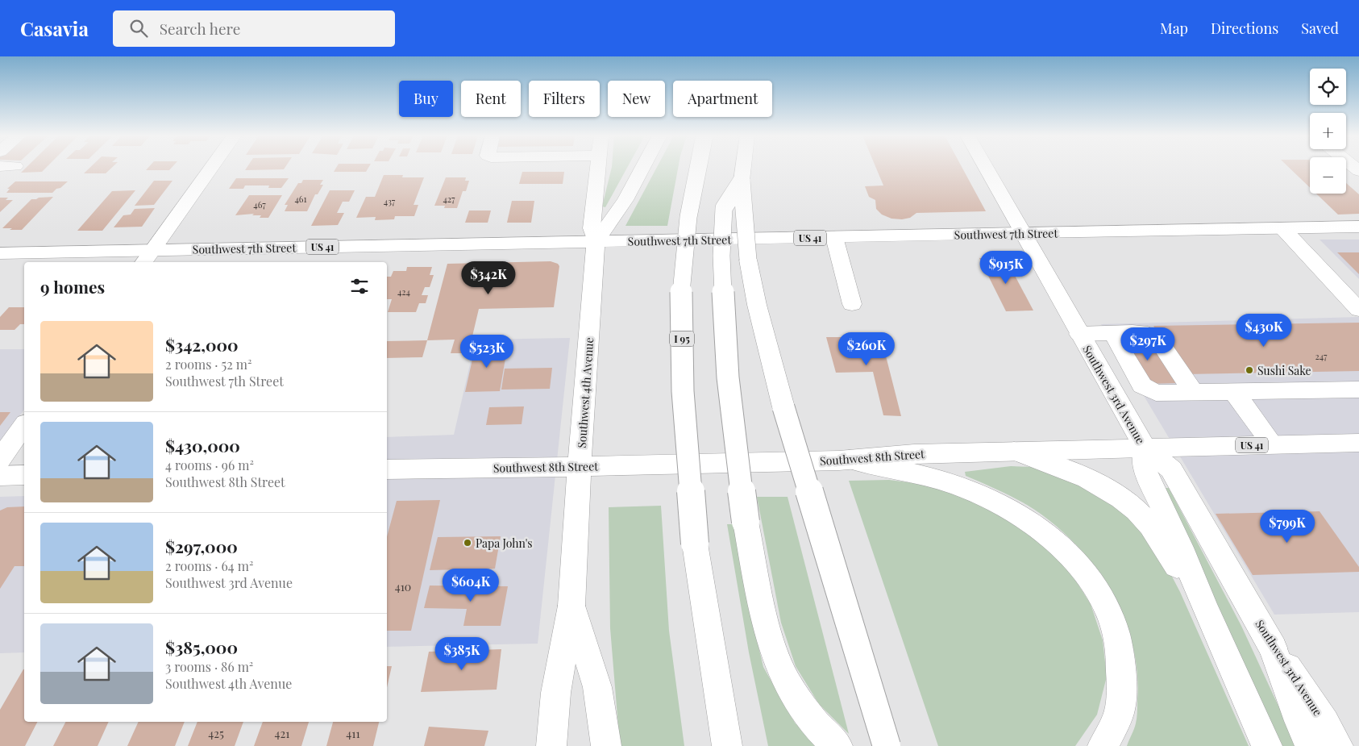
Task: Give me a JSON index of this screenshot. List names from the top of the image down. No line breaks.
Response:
{"streets":{"main road":["Southwest 7th Street","US 41","I 95","Southwest 4th Avenue","Southwest 3rd Avenue","Southwest 8th Street"]},"crossings":[["Southwest 7th Street","Southwest 4th Avenue"],["Southwest 7th Street","Southwest 3rd Avenue"],["Southwest 4th Avenue","Southwest 8th Street"],["Southwest 3rd Avenue","Southwest 8th Street"]],"places":["Sushi Sake","Papa John's"],"house_numbers":["461","427","437","467","424","247","410","425","421","411"],"page":{"header":"Casavia","search":"Search here","nav":["Map","Directions","Saved"],"map_buttons":["+","−"],"chip":["Buy","Rent","Filters","New","Apartment"],"price":["$915K","$342K","$430K","$297K","$260K","$523K","$799K","$604K","$385K"],"heading":"9 homes","list":[{"name":"$342,000","note":"2 rooms · 52 m² · Southwest 7th Street"},{"name":"$430,000","note":"4 rooms · 96 m² · Southwest 8th Street"},{"name":"$297,000","note":"2 rooms · 64 m² · Southwest 3rd Avenue"},{"name":"$385,000","note":"3 rooms · 86 m² · Southwest 4th Avenue"}]}}
